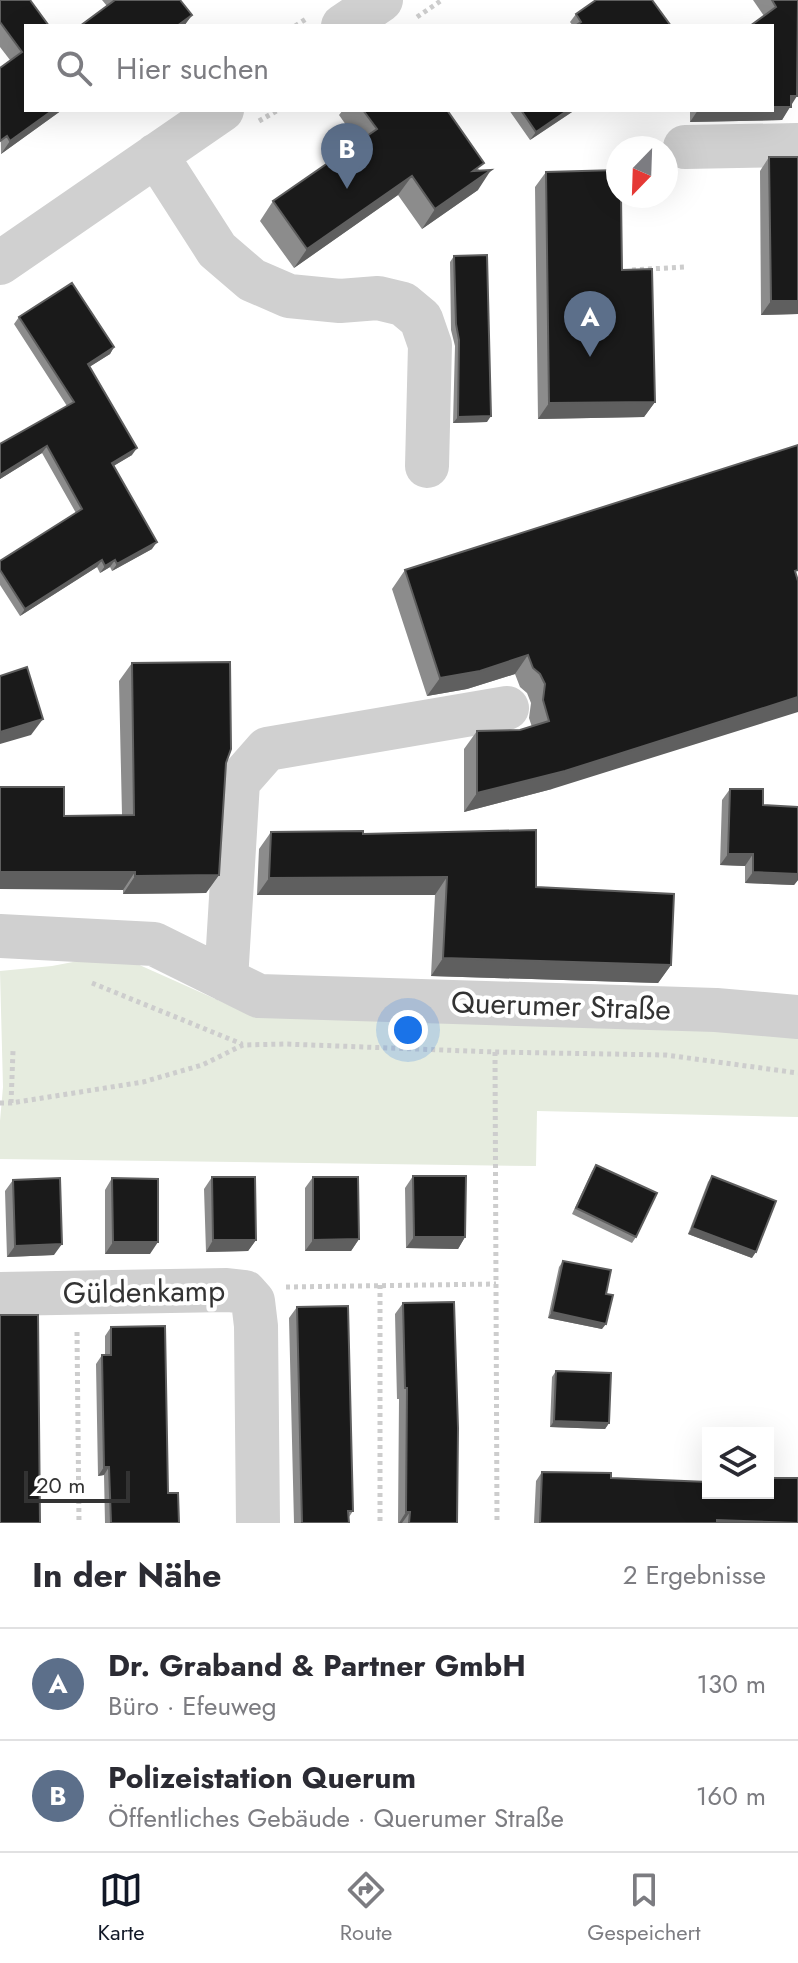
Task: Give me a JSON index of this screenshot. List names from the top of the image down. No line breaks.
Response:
{"streets":{"street":["Querumer Straße","Güldenkamp"]},"scale_bar":"20 m","north":"bottom left","page":{"search":"Hier suchen","pins":["B","A"],"scale":"20 m","heading":["In der Nähe","2 Ergebnisse"],"list":[{"mark":"A","name":"Dr. Graband & Partner GmbH","note":"Büro · Efeuweg","value":"130 m"},{"mark":"B","name":"Polizeistation Querum","note":"Öffentliches Gebäude · Querumer Straße","value":"160 m"}],"nav":["Karte","Route","Gespeichert"]}}
